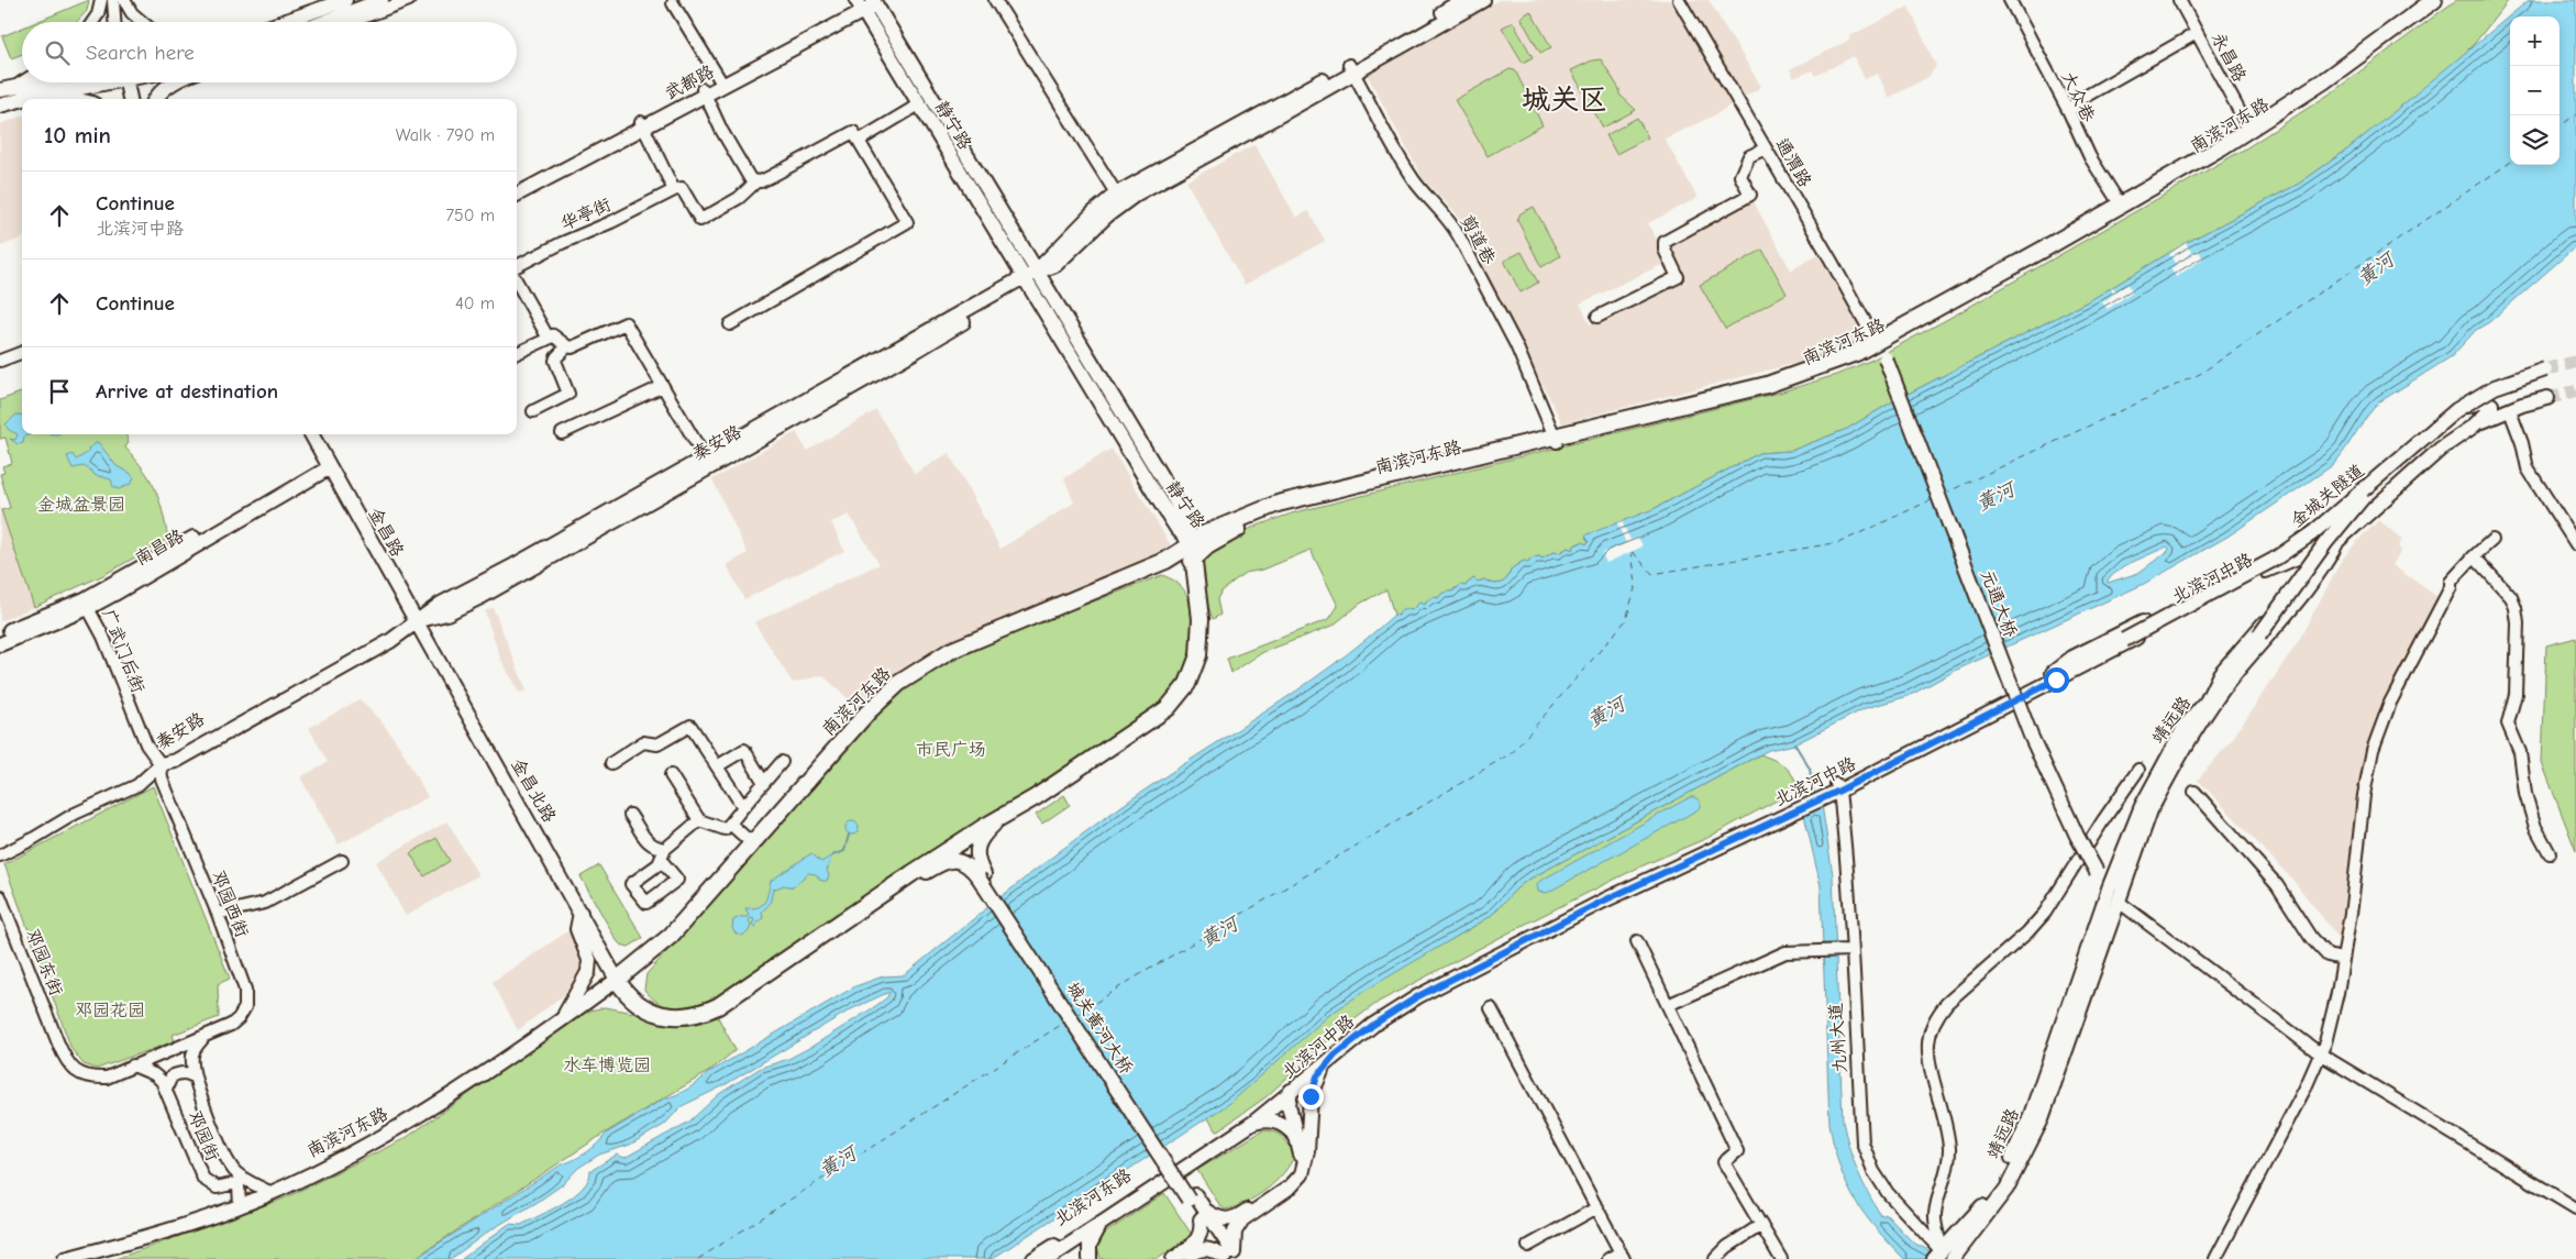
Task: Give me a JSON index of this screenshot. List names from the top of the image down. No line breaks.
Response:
{"streets":{"highway":["南滨河东路"],"main road":["武都路","静宁路","秦安路","金城关隧道","金昌路","南昌路","北滨河中路","元通大桥","靖远路","金昌北路","城关黄河大桥","北滨河东路"],"street":["永昌路","大众巷","通渭路","华亭街","剪道巷","广武门后街","邓园西街","邓园东街","九州大道","邓园街"]},"crossings":[["永昌路","南滨河东路"],["武都路","静宁路"],["大众巷","南滨河东路"],["静宁路","南滨河东路"],["静宁路","秦安路"],["南滨河东路","通渭路"],["南滨河东路","剪道巷"],["南滨河东路","元通大桥"],["南滨河东路","金昌北路"],["南滨河东路","邓园街"],["通渭路","元通大桥"],["剪道巷","秦安路"],["秦安路","金昌路"],["秦安路","广武门后街"],["秦安路","金昌北路"],["秦安路","邓园西街"],["金城关隧道","北滨河中路"],["金昌路","南昌路"],["金昌路","金昌北路"],["南昌路","广武门后街"],["北滨河中路","靖远路"],["北滨河中路","九州大道"],["北滨河中路","北滨河东路"],["元通大桥","靖远路"],["广武门后街","邓园西街"],["靖远路","九州大道"],["邓园西街","邓园东街"],["邓园西街","邓园街"],["邓园东街","邓园街"]],"districts":["城关区"],"water":["黄河"],"parks":["金城盆景园","市民广场","邓园花园","水车博览园"],"page":{"map_buttons":["+","−"],"search":"Search here","heading":["10 min","Walk · 790 m"],"list":[["Continue","北滨河中路","750 m"],["Continue","40 m"],"Arrive at destination"]}}
